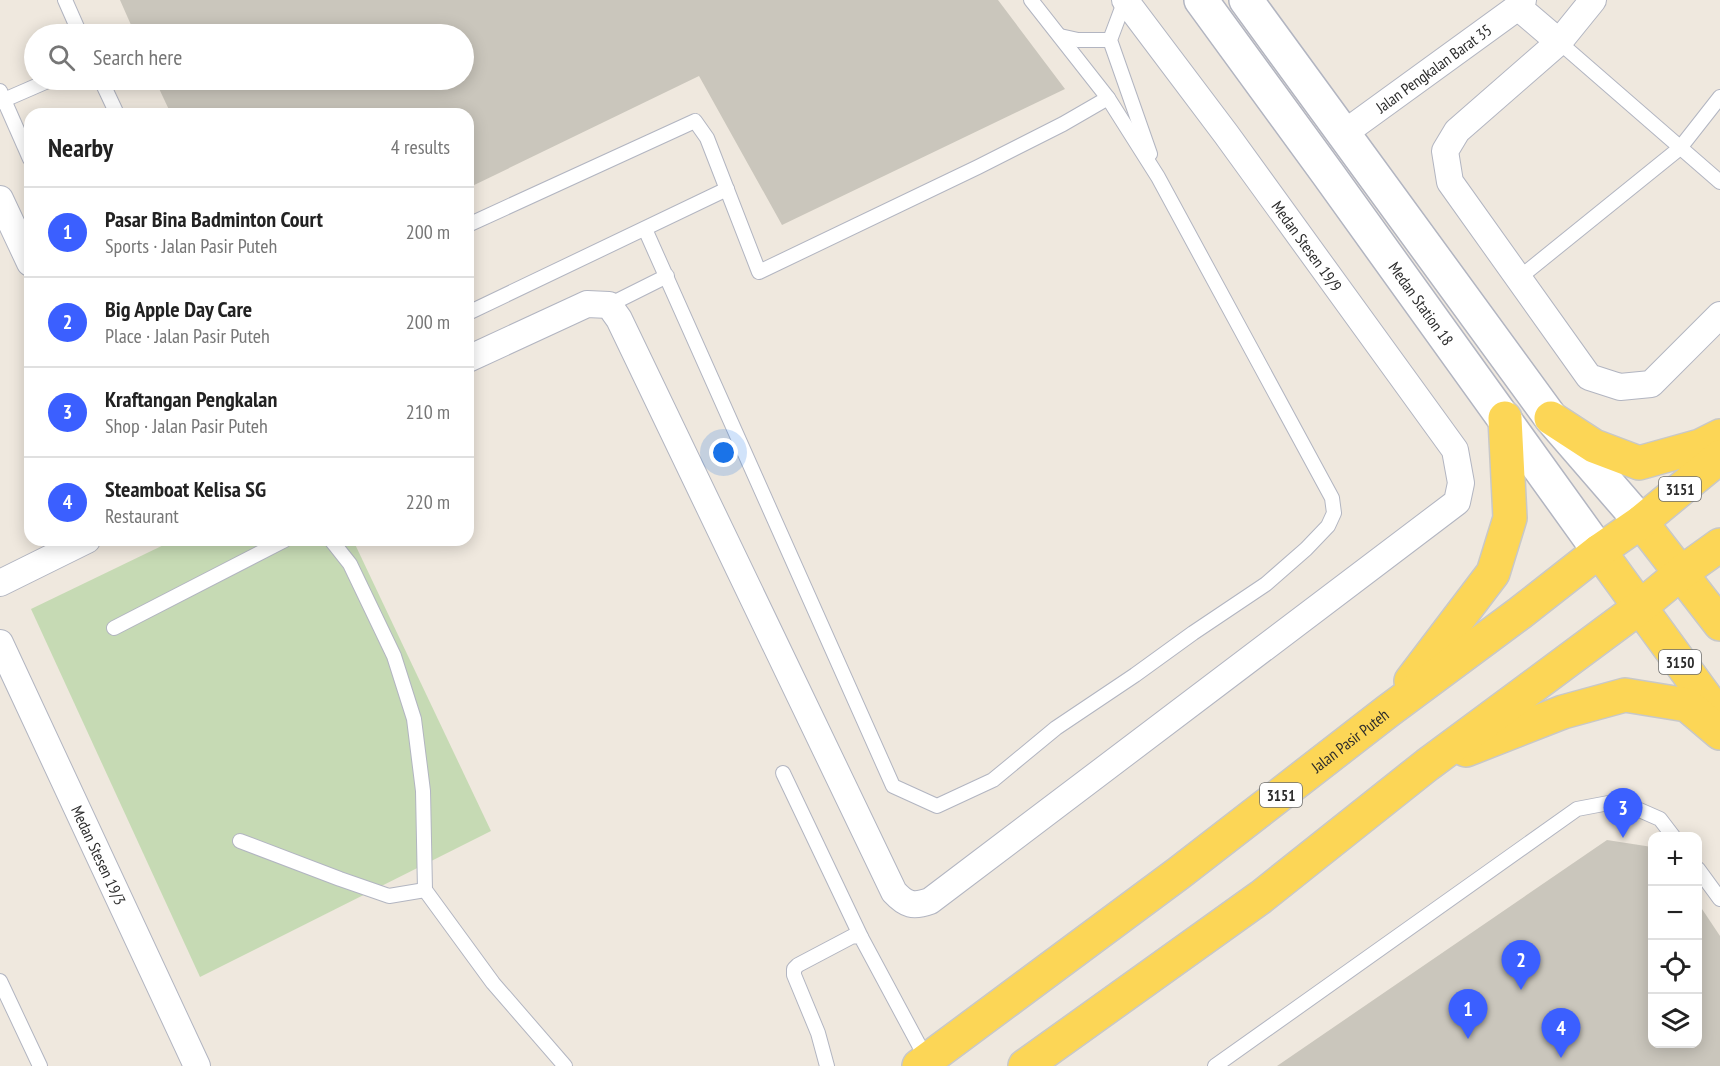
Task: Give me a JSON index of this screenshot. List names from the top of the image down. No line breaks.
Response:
{"streets":{"main road":["Medan Station 18","3151","3150","Jalan Pasir Puteh"],"street":["Jalan Pengkalan Barat 35","Medan Stesen 19/9","Medan Stesen 19/3"]},"crossings":[["Medan Station 18","3150"],["Medan Station 18","Jalan Pasir Puteh"]],"page":{"search":"Search here","heading":["Nearby","4 results"],"list":[{"mark":"1","name":"Pasar Bina Badminton Court","note":"Sports · Jalan Pasir Puteh","value":"200 m"},{"mark":"2","name":"Big Apple Day Care","note":"Place · Jalan Pasir Puteh","value":"200 m"},{"mark":"3","name":"Kraftangan Pengkalan","note":"Shop · Jalan Pasir Puteh","value":"210 m"},{"mark":"4","name":"Steamboat Kelisa SG","note":"Restaurant","value":"220 m"}],"pins":["3","2","1","4"],"map_buttons":["+","−"]}}
